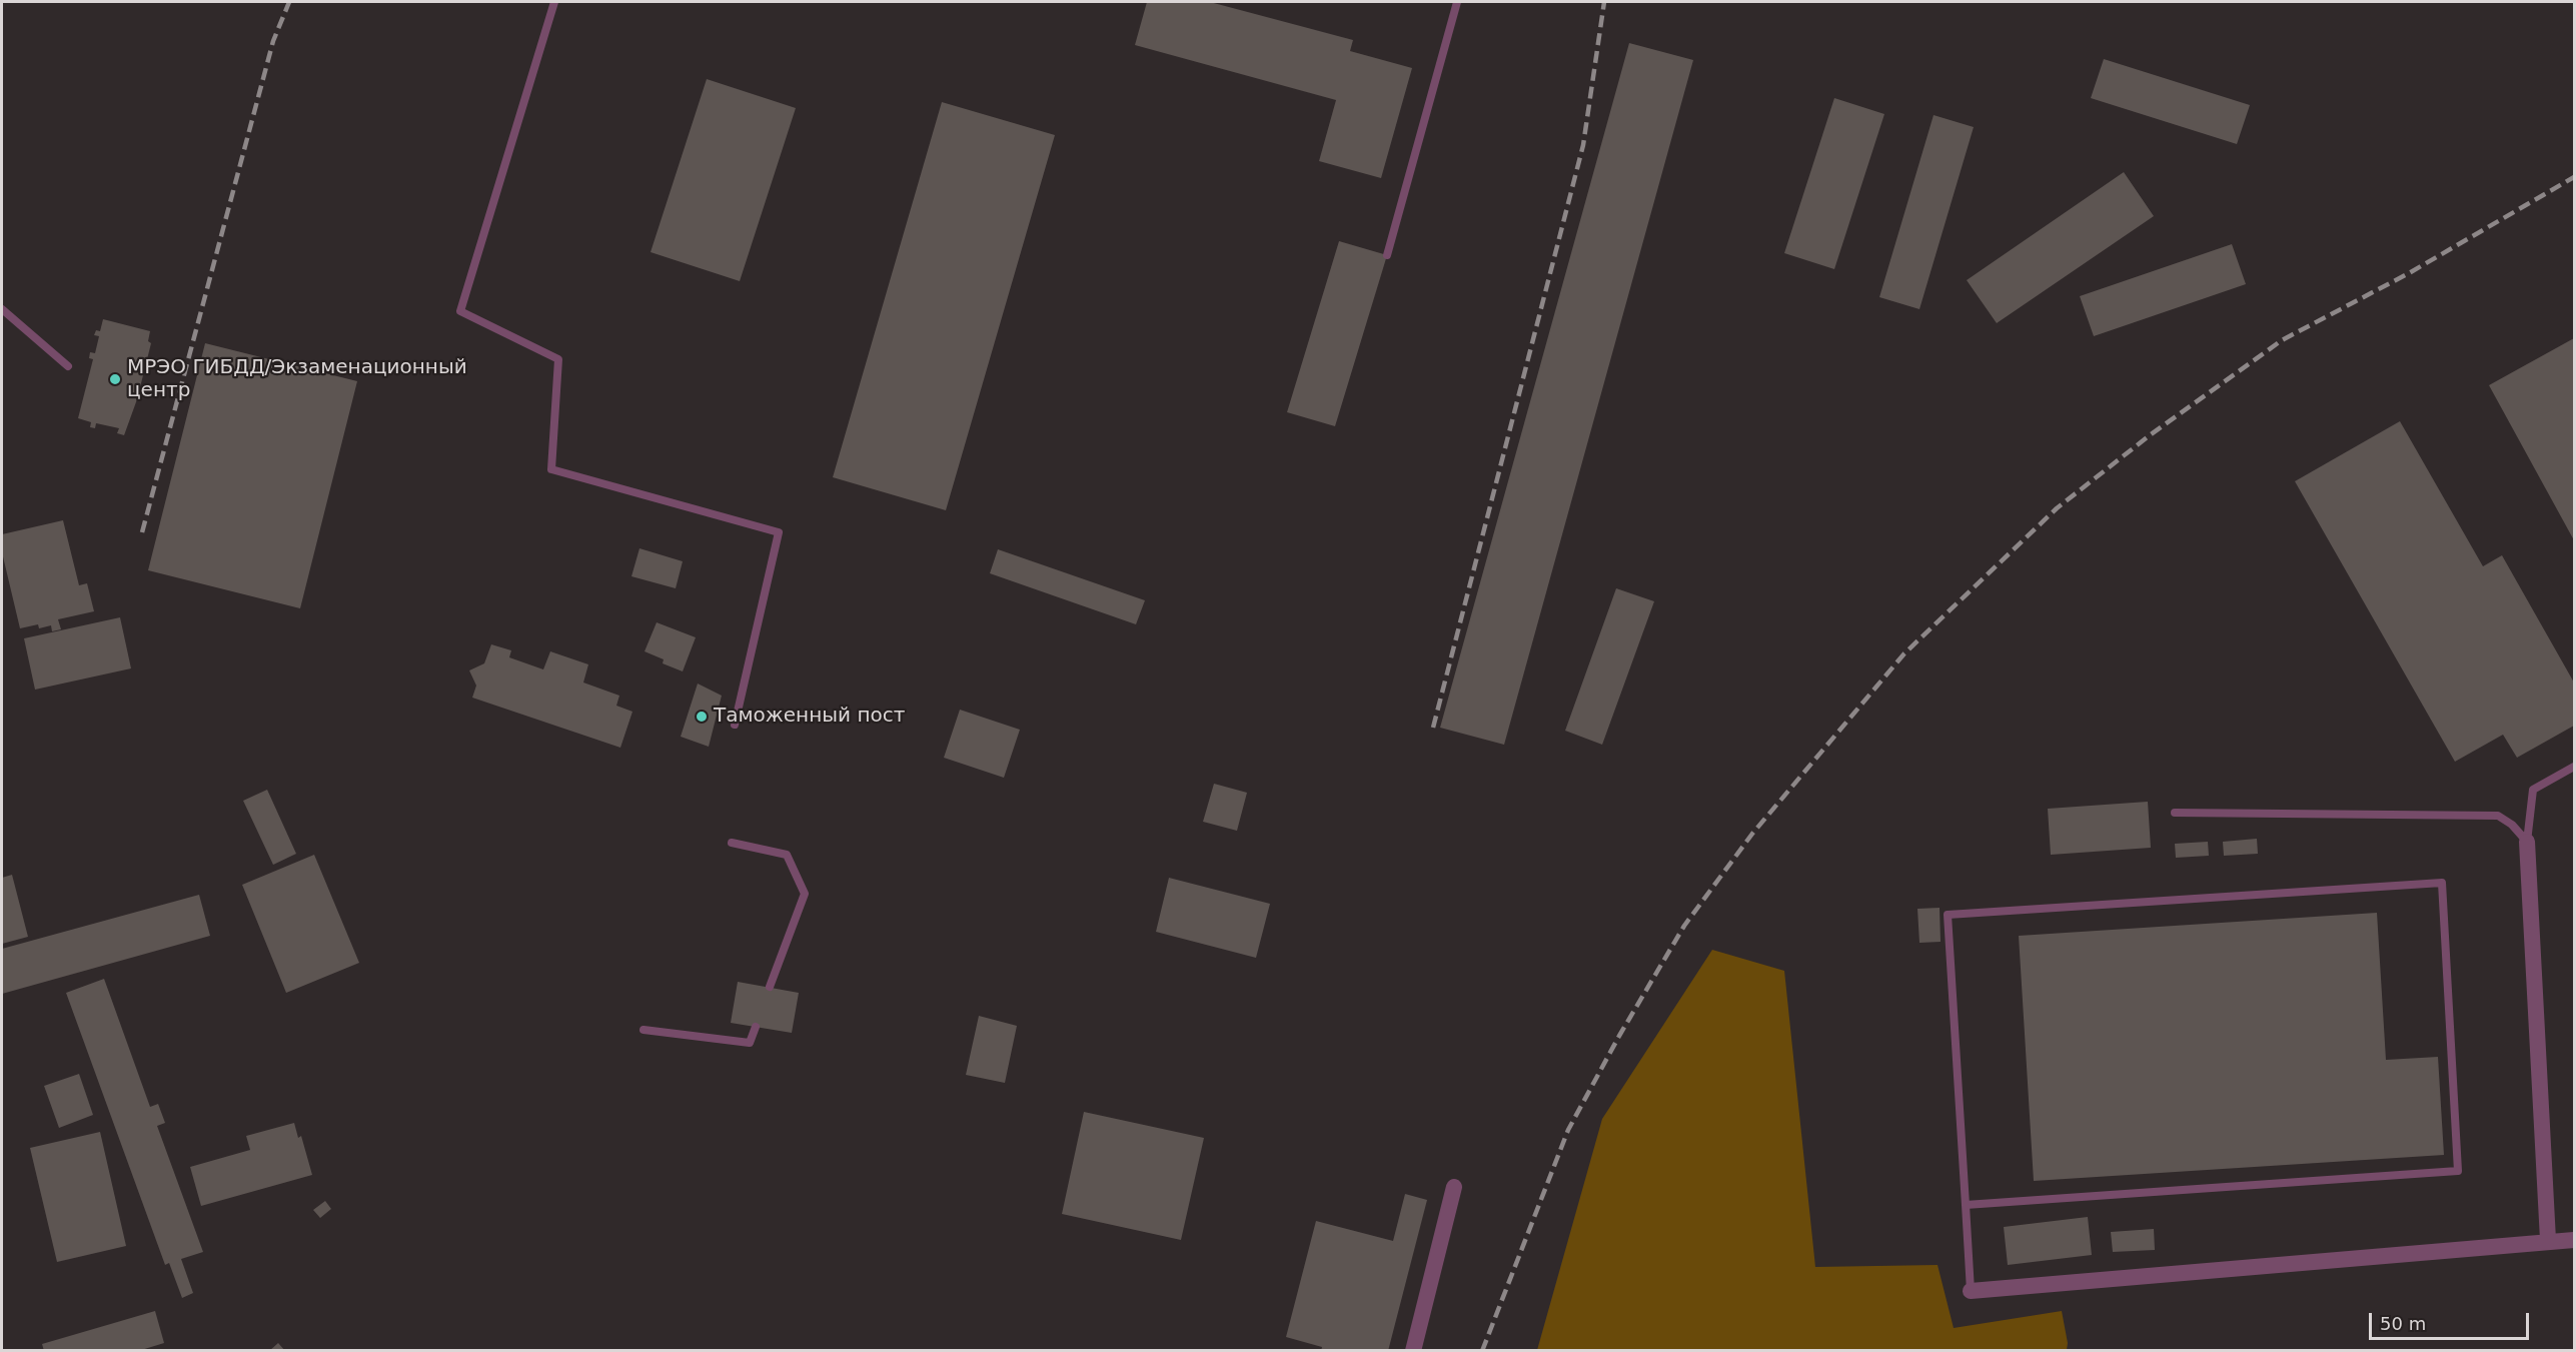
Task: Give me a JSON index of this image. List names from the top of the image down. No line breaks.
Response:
{"places":["МРЭО ГИБДД/Экзаменационный центр","Таможенный пост"],"scale_bar":"50 m"}
